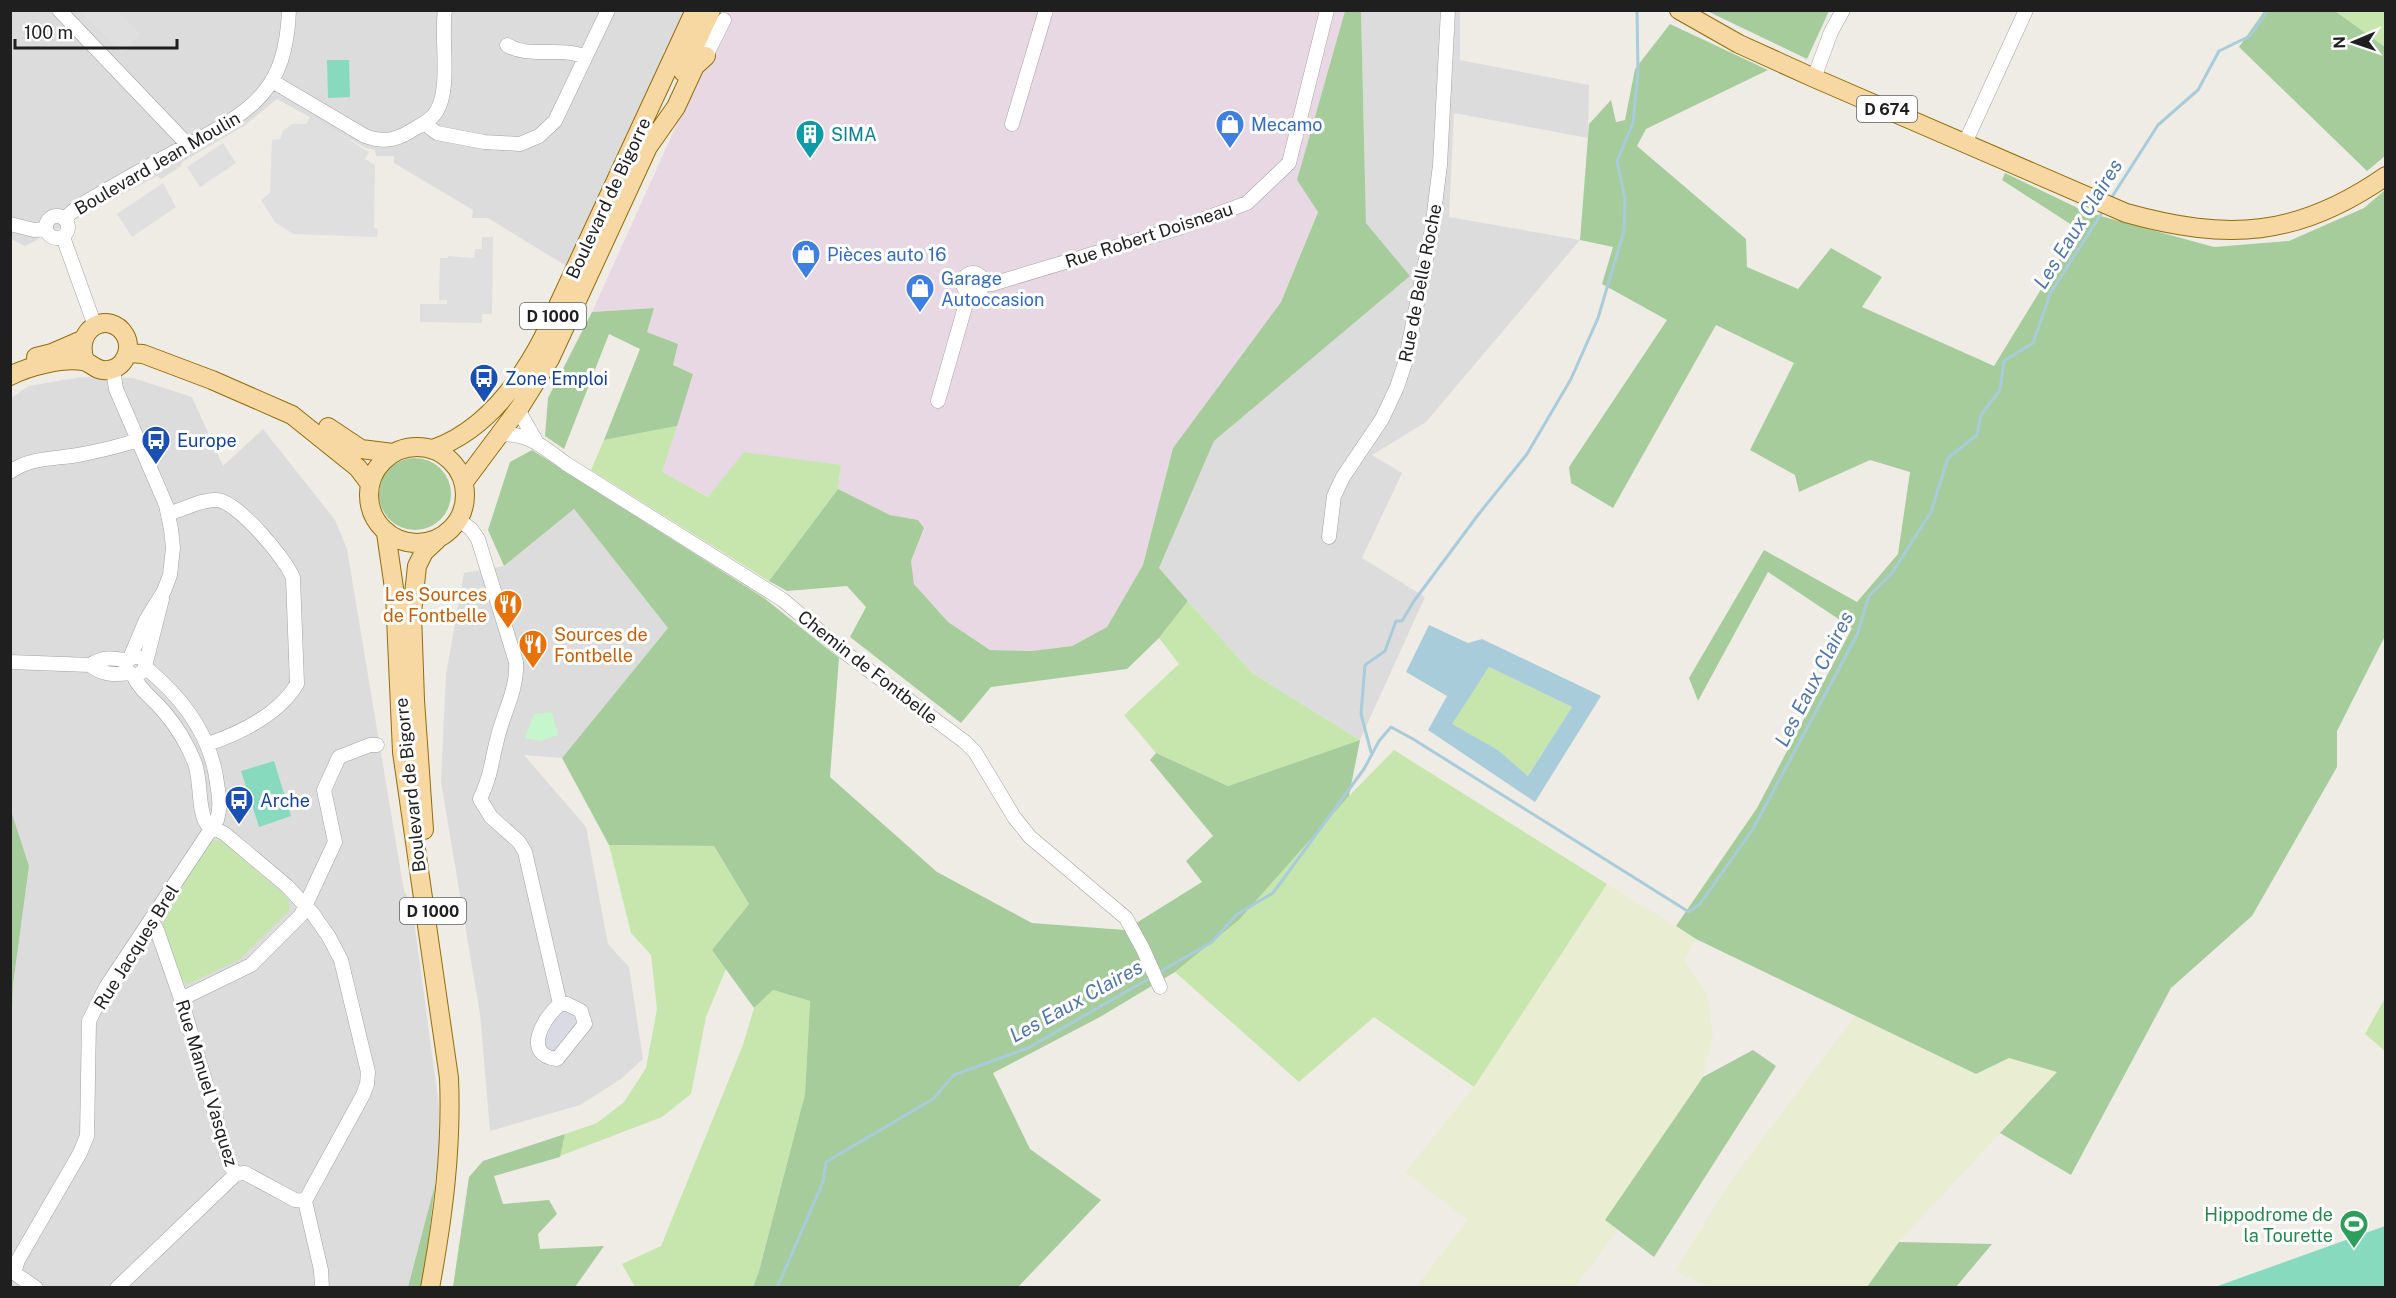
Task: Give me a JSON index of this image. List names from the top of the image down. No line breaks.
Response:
{"streets":{"main road":["D 674","Boulevard de Bigorre","D 1000"],"street":["Boulevard Jean Moulin","Rue Robert Doisneau","Rue de Belle Roche","Chemin de Fontbelle","Rue Jacques Brel","Rue Manuel Vasquez"]},"crossings":[["Boulevard de Bigorre","D 1000"],["D 1000","Chemin de Fontbelle"],["Rue Jacques Brel","Rue Manuel Vasquez"]],"water":["Les Eaux Claires"],"places":{"shop":["Mecamo","Pièces auto 16","Garage Autoccasion"],"building":["SIMA"],"bus stop":["Zone Emploi","Europe","Arche"],"restaurant":["Les Sources de Fontbelle","Sources de Fontbelle"],"sports":["Hippodrome de la Tourette"]},"scale_bar":"100 m","north":"left"}
